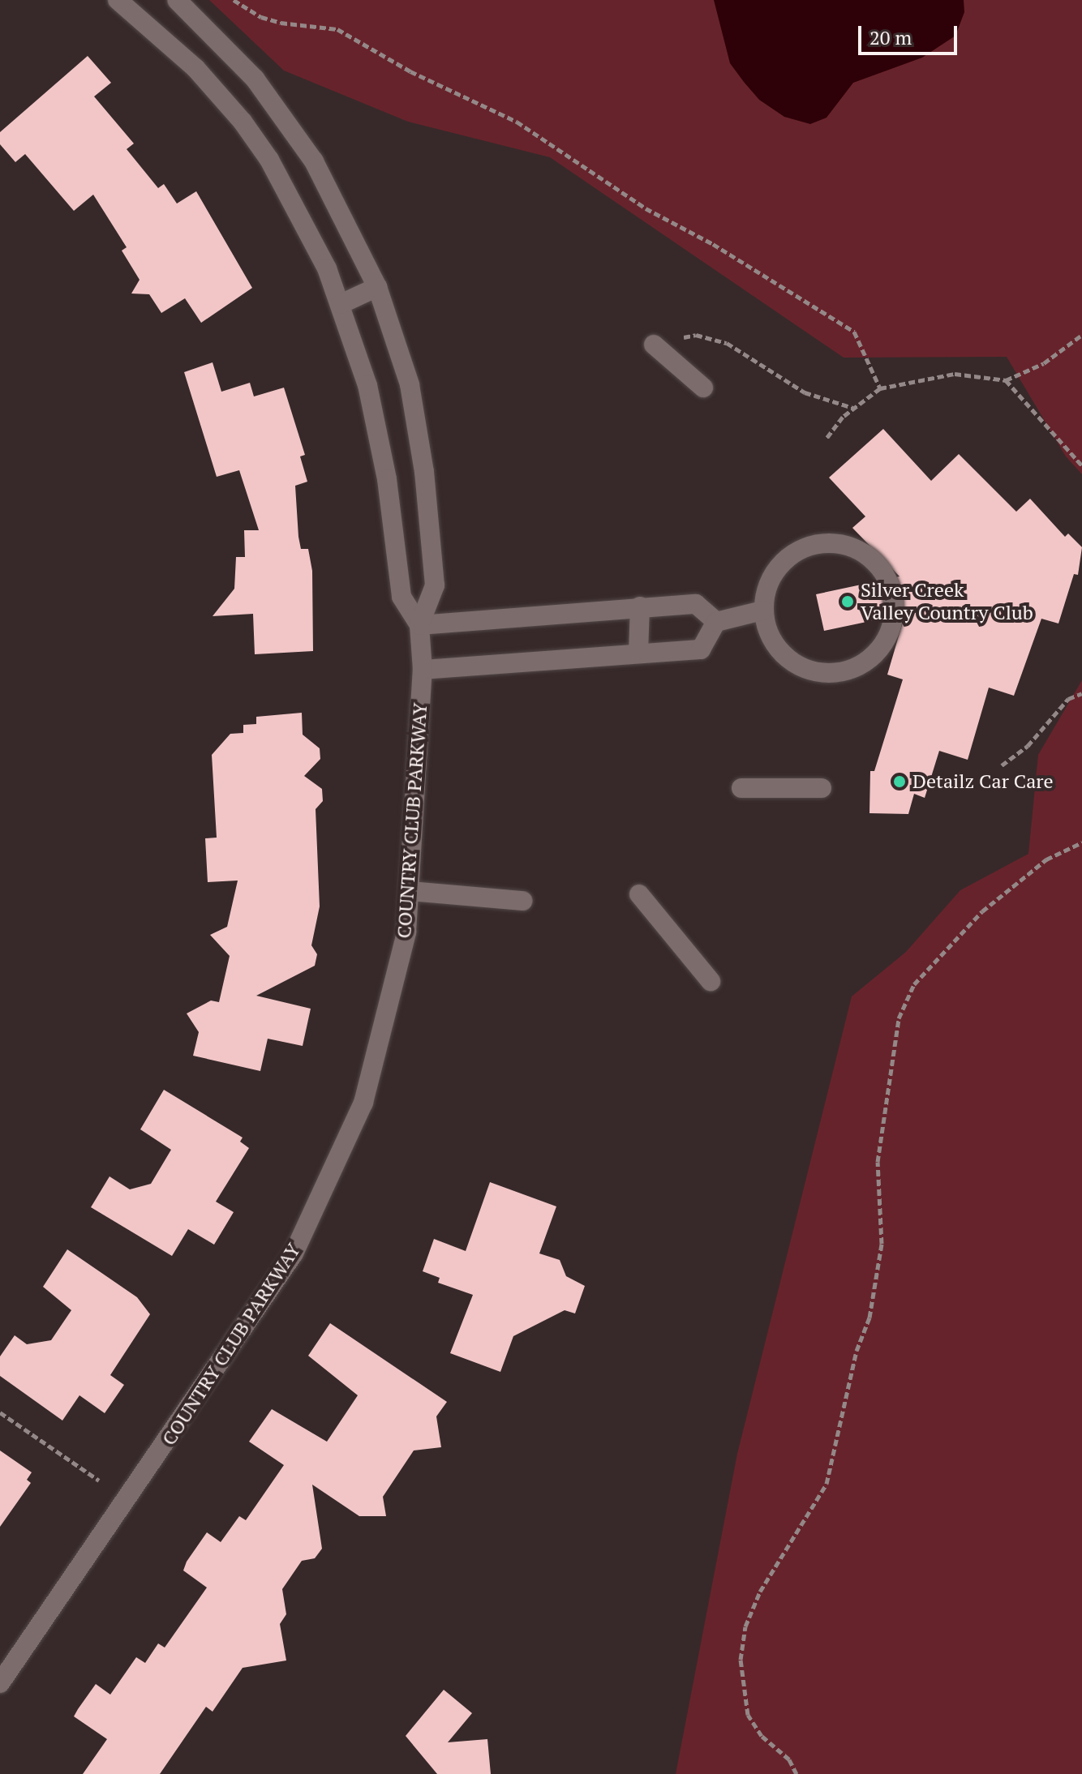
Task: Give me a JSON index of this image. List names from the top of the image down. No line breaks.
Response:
{"streets":{"street":["COUNTRY CLUB PARKWAY"]},"places":["Silver Creek Valley Country Club","Detailz Car Care"],"scale_bar":"20 m"}
